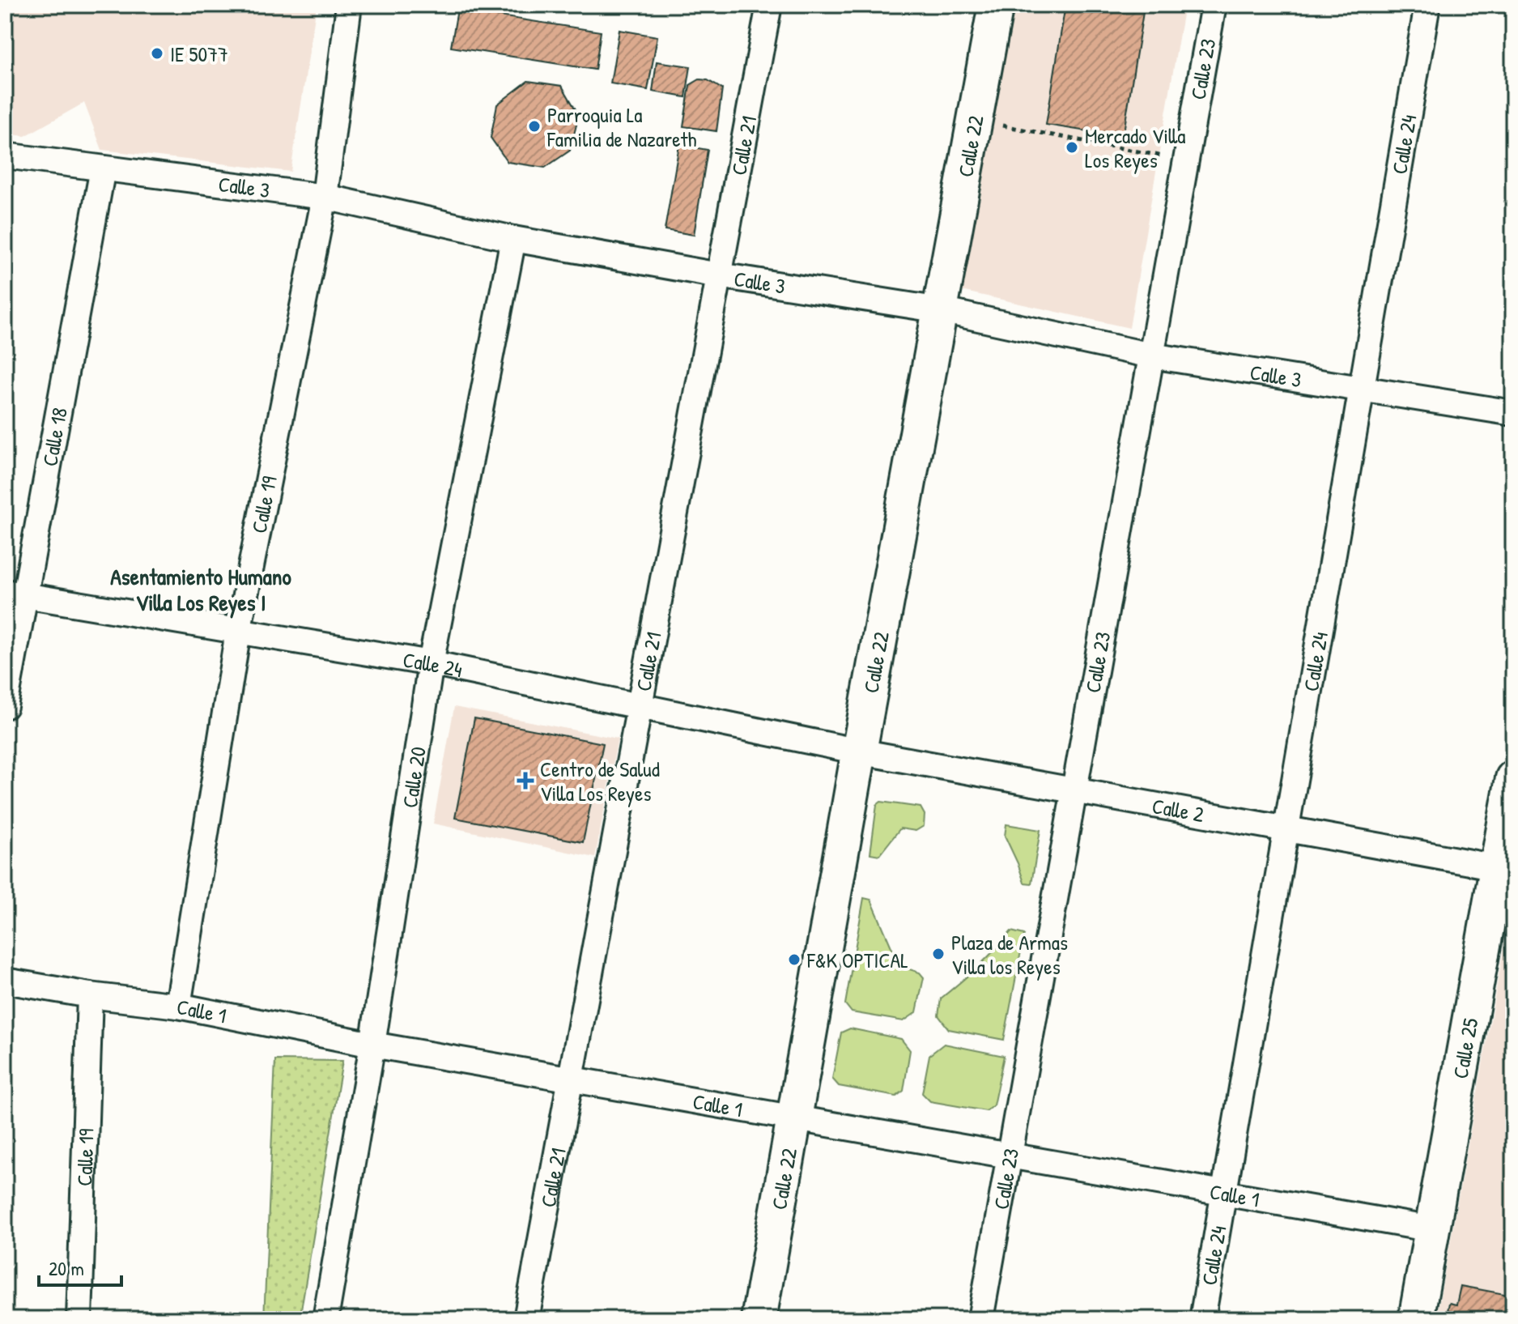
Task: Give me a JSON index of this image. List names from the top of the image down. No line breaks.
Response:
{"streets":{"street":["Calle 23","Calle 24","Calle 21","Calle 22","Calle 3","Calle 18","Calle 19","Calle 20","Calle 2","Calle 1","Calle 25"]},"crossings":[["Calle 23","Calle 3"],["Calle 23","Calle 2"],["Calle 23","Calle 1"],["Calle 24","Calle 21"],["Calle 24","Calle 22"],["Calle 24","Calle 3"],["Calle 24","Calle 18"],["Calle 24","Calle 19"],["Calle 24","Calle 20"],["Calle 24","Calle 2"],["Calle 24","Calle 1"],["Calle 21","Calle 3"],["Calle 21","Calle 1"],["Calle 22","Calle 3"],["Calle 22","Calle 2"],["Calle 22","Calle 1"],["Calle 3","Calle 18"],["Calle 3","Calle 19"],["Calle 3","Calle 20"],["Calle 19","Calle 1"],["Calle 20","Calle 1"],["Calle 2","Calle 25"],["Calle 1","Calle 25"]],"districts":["Asentamiento Humano Villa Los Reyes I"],"places":{"other":["IE 5077","Parroquia La Familia de Nazareth","Mercado Villa Los Reyes","Plaza de Armas Villa los Reyes","F&K OPTICAL"],"health":["Centro de Salud Villa Los Reyes"]},"scale_bar":"20 m"}
